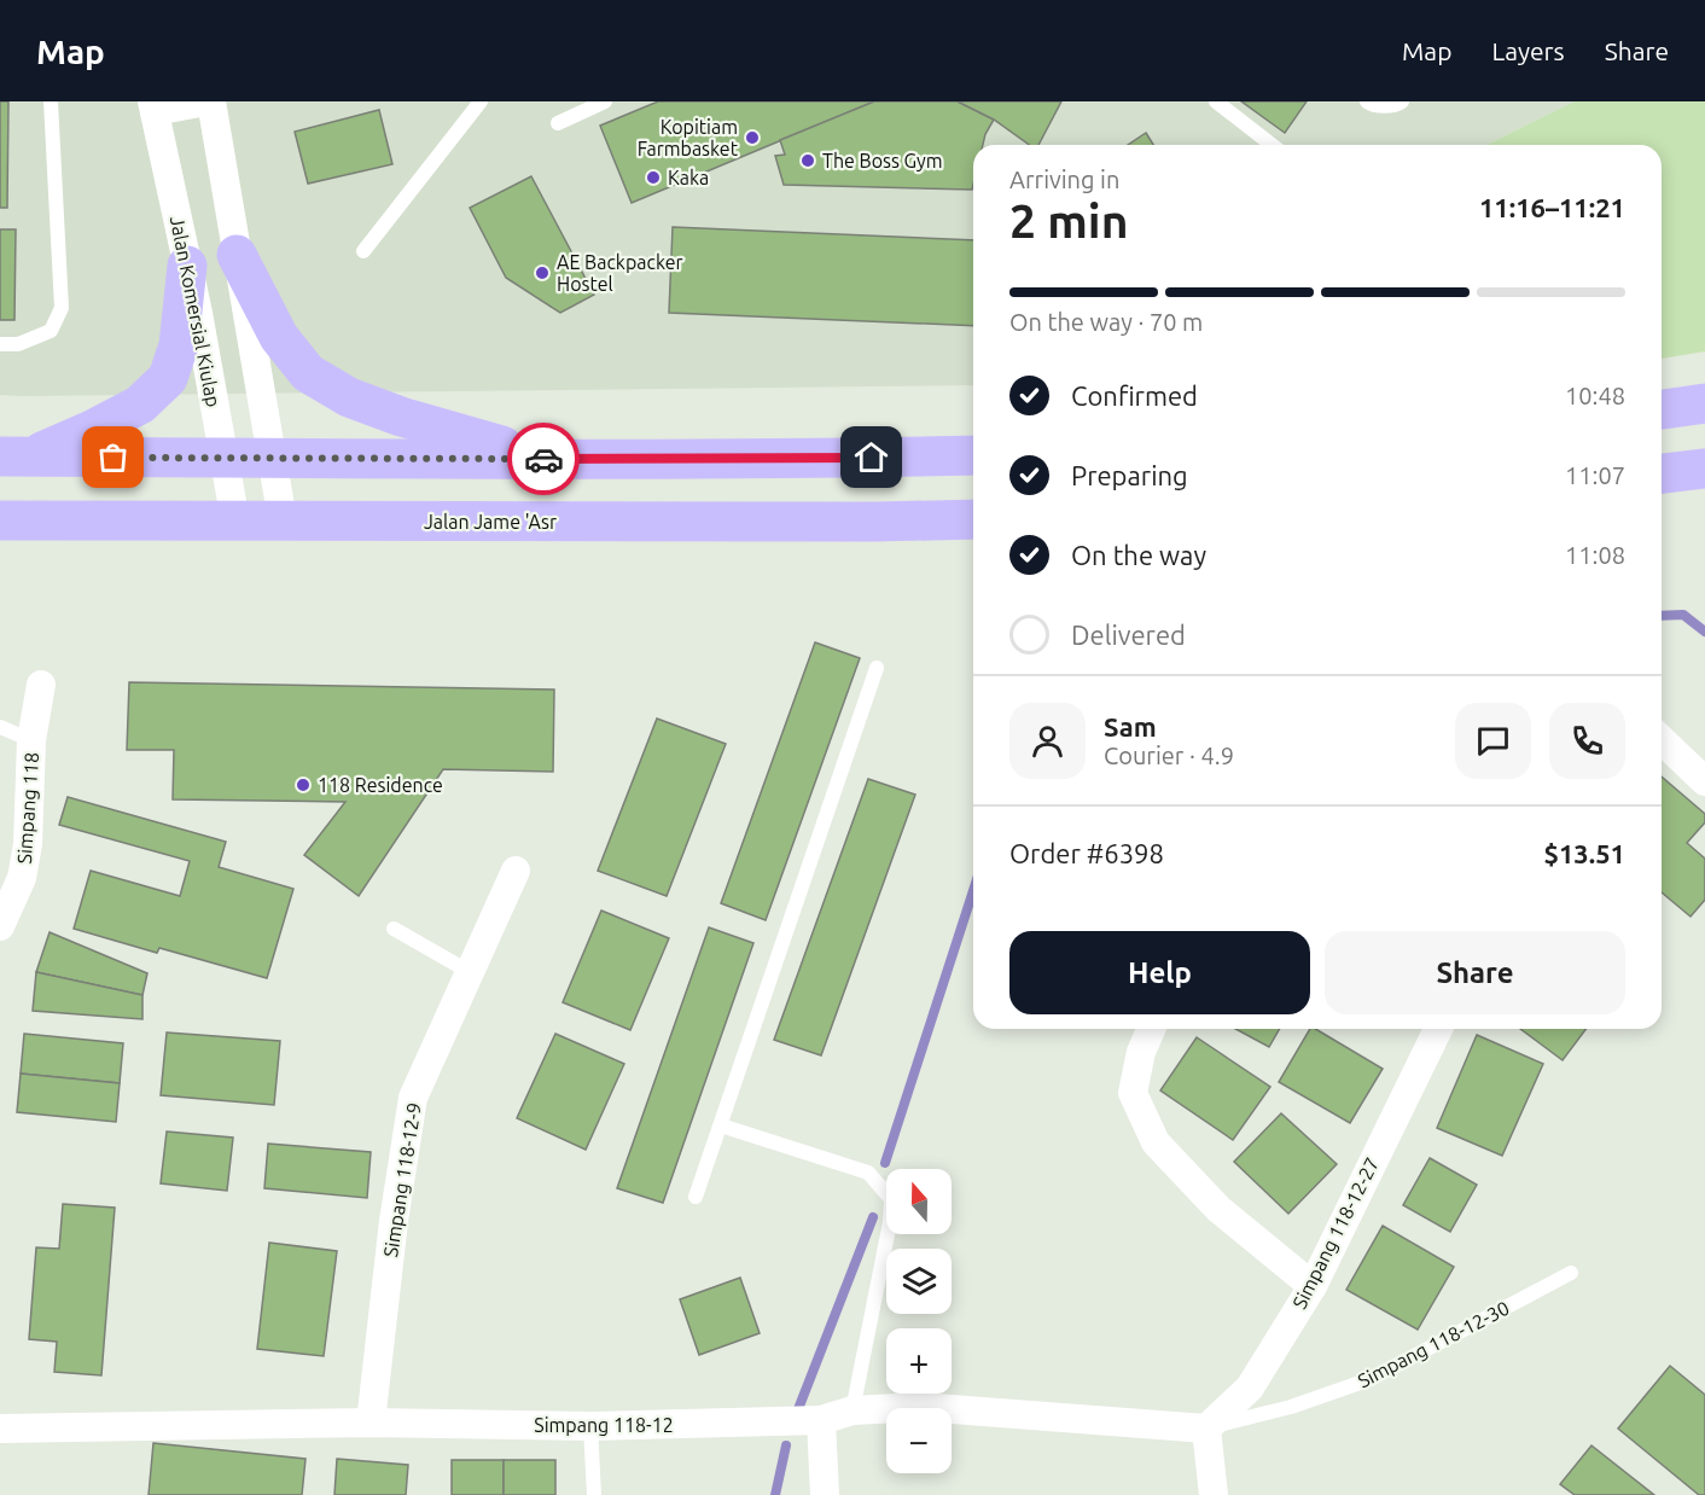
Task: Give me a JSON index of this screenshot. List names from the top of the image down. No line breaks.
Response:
{"streets":{"main road":["Jalan Jame 'Asr"],"street":["Jalan Komersial Kiulap","Simpang 118","Simpang 118-12-9","Simpang 118-12-27","Simpang 118-12"],"lane":["Simpang 118-12-30"]},"crossings":[["Jalan Komersial Kiulap","Jalan Jame 'Asr"],["Simpang 118-12-9","Simpang 118-12"],["Simpang 118-12-27","Simpang 118-12-30"],["Simpang 118-12-27","Simpang 118-12"],["Simpang 118-12-30","Simpang 118-12"]],"places":["Kopitiam Farmbasket","The Boss Gym","Kaka","AE Backpacker Hostel","118 Residence"],"north":"top","page":{"header":"Map","nav":["Map","Layers","Share"],"heading":["2 min","Arriving in","11:16–11:21"],"panel":["Sam","Courier · 4.9","Order #6398","$13.51"],"bar":"On the way · 70 m","list":[["Confirmed","10:48"],["Preparing","11:07"],["On the way","11:08"],"Delivered"],"buttons":["Help","Share"],"map_buttons":["+","−"]}}
